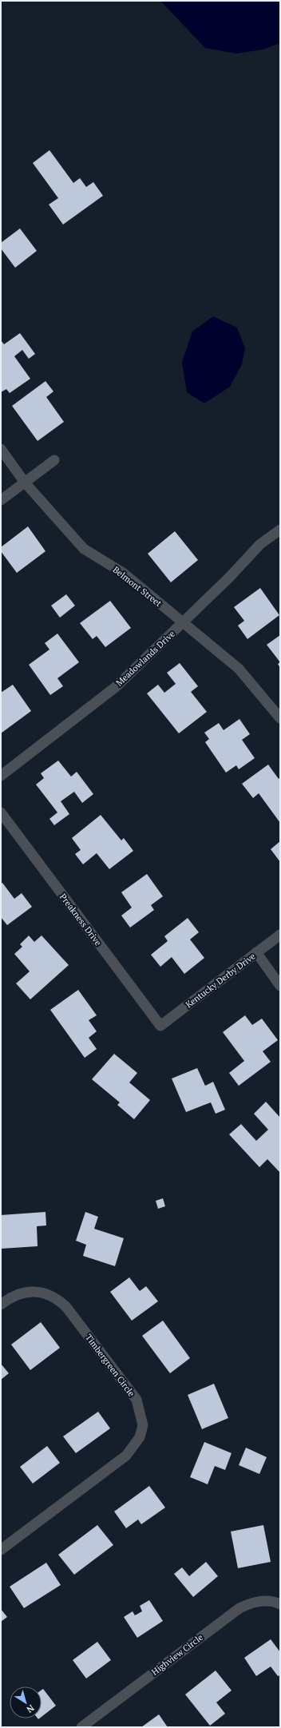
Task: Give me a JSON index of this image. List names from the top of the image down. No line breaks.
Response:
{"streets":{"street":["Belmont Street","Meadowlands Drive","Preakness Drive","Kentucky Derby Drive","Timbergreen Circle","Highview Circle"]},"crossings":[["Belmont Street","Meadowlands Drive"],["Preakness Drive","Kentucky Derby Drive"]],"north":"bottom right"}
